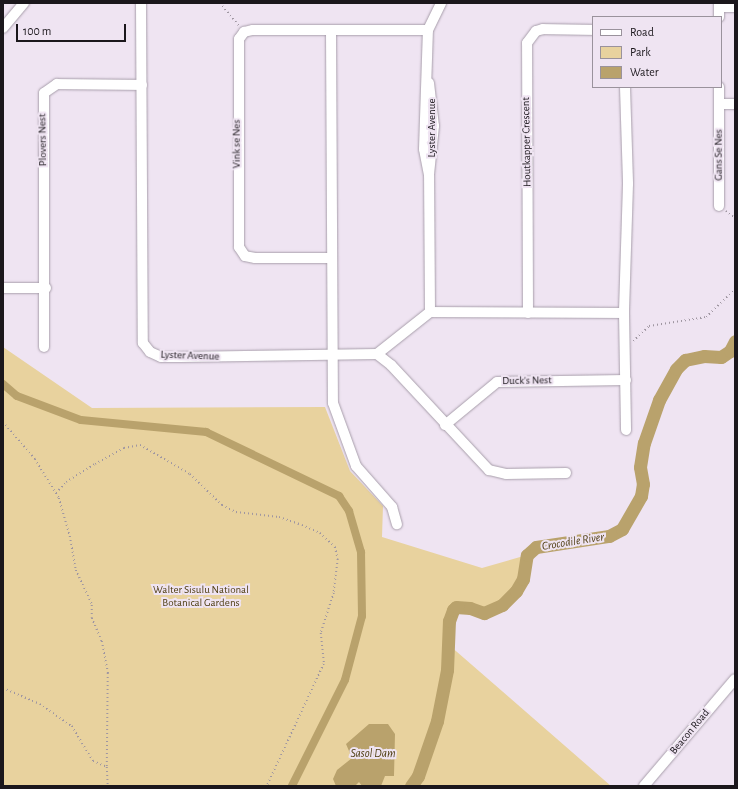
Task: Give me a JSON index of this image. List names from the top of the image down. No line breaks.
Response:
{"streets":{"street":["Lyster Avenue","Plovers Nest","Houtkapper Crescent","Vink se Nes","Gans Se Nes","Duck's Nest","Beacon Road"]},"crossings":[["Lyster Avenue","Plovers Nest"]],"water":["Crocodile River","Sasol Dam"],"parks":["Walter Sisulu National Botanical Gardens"],"legend":["Road","Park","Water"],"scale_bar":"100 m"}
